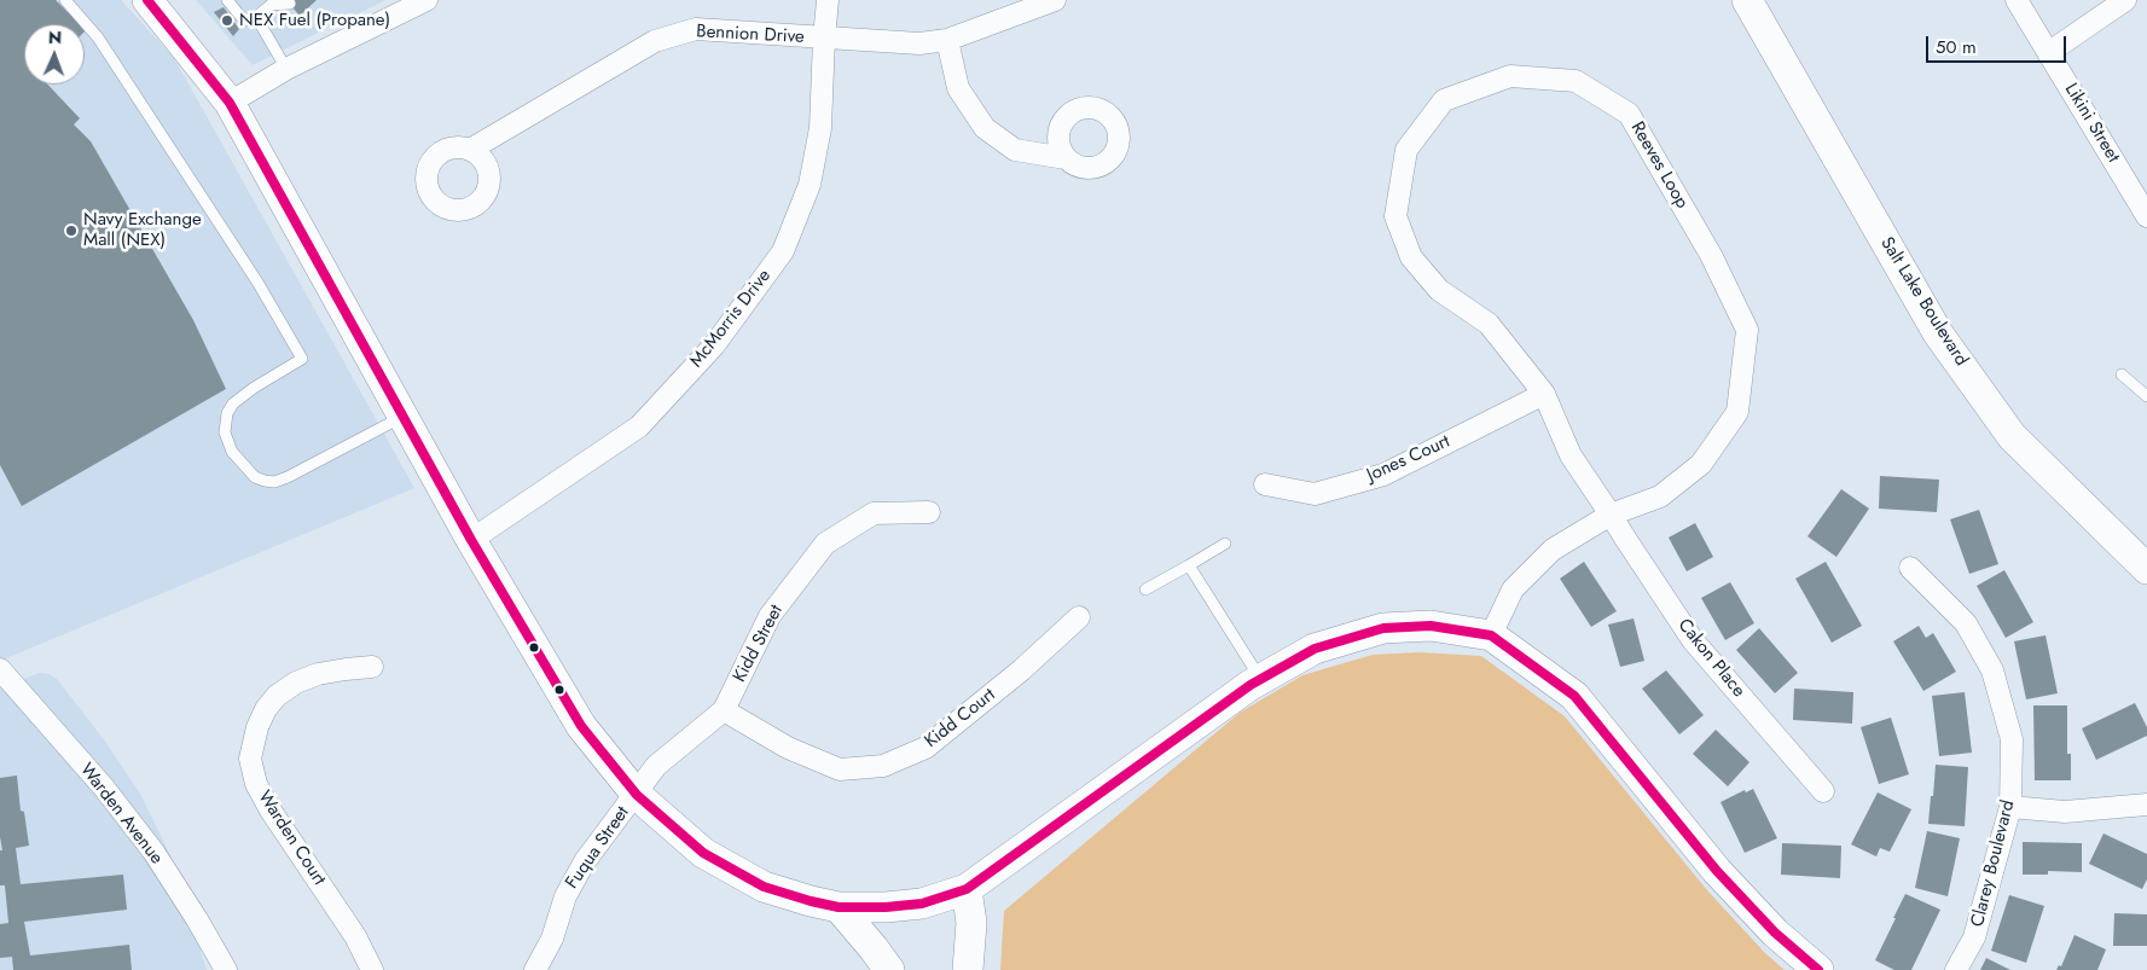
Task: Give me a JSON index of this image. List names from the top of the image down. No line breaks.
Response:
{"streets":{"street":["Bennion Drive","Likini Street","Reeves Loop","Salt Lake Boulevard","McMorris Drive","Jones Court","Kidd Street","Cakon Place","Kidd Court","Warden Avenue","Warden Court","Fuqua Street","Clarey Boulevard"]},"crossings":[["Bennion Drive","McMorris Drive"],["Reeves Loop","Jones Court"],["Reeves Loop","Cakon Place"],["Kidd Street","Kidd Court"],["Kidd Street","Fuqua Street"]],"places":["NEX Fuel (Propane)","Navy Exchange Mall (NEX)"],"scale_bar":"50 m","north":"top"}
